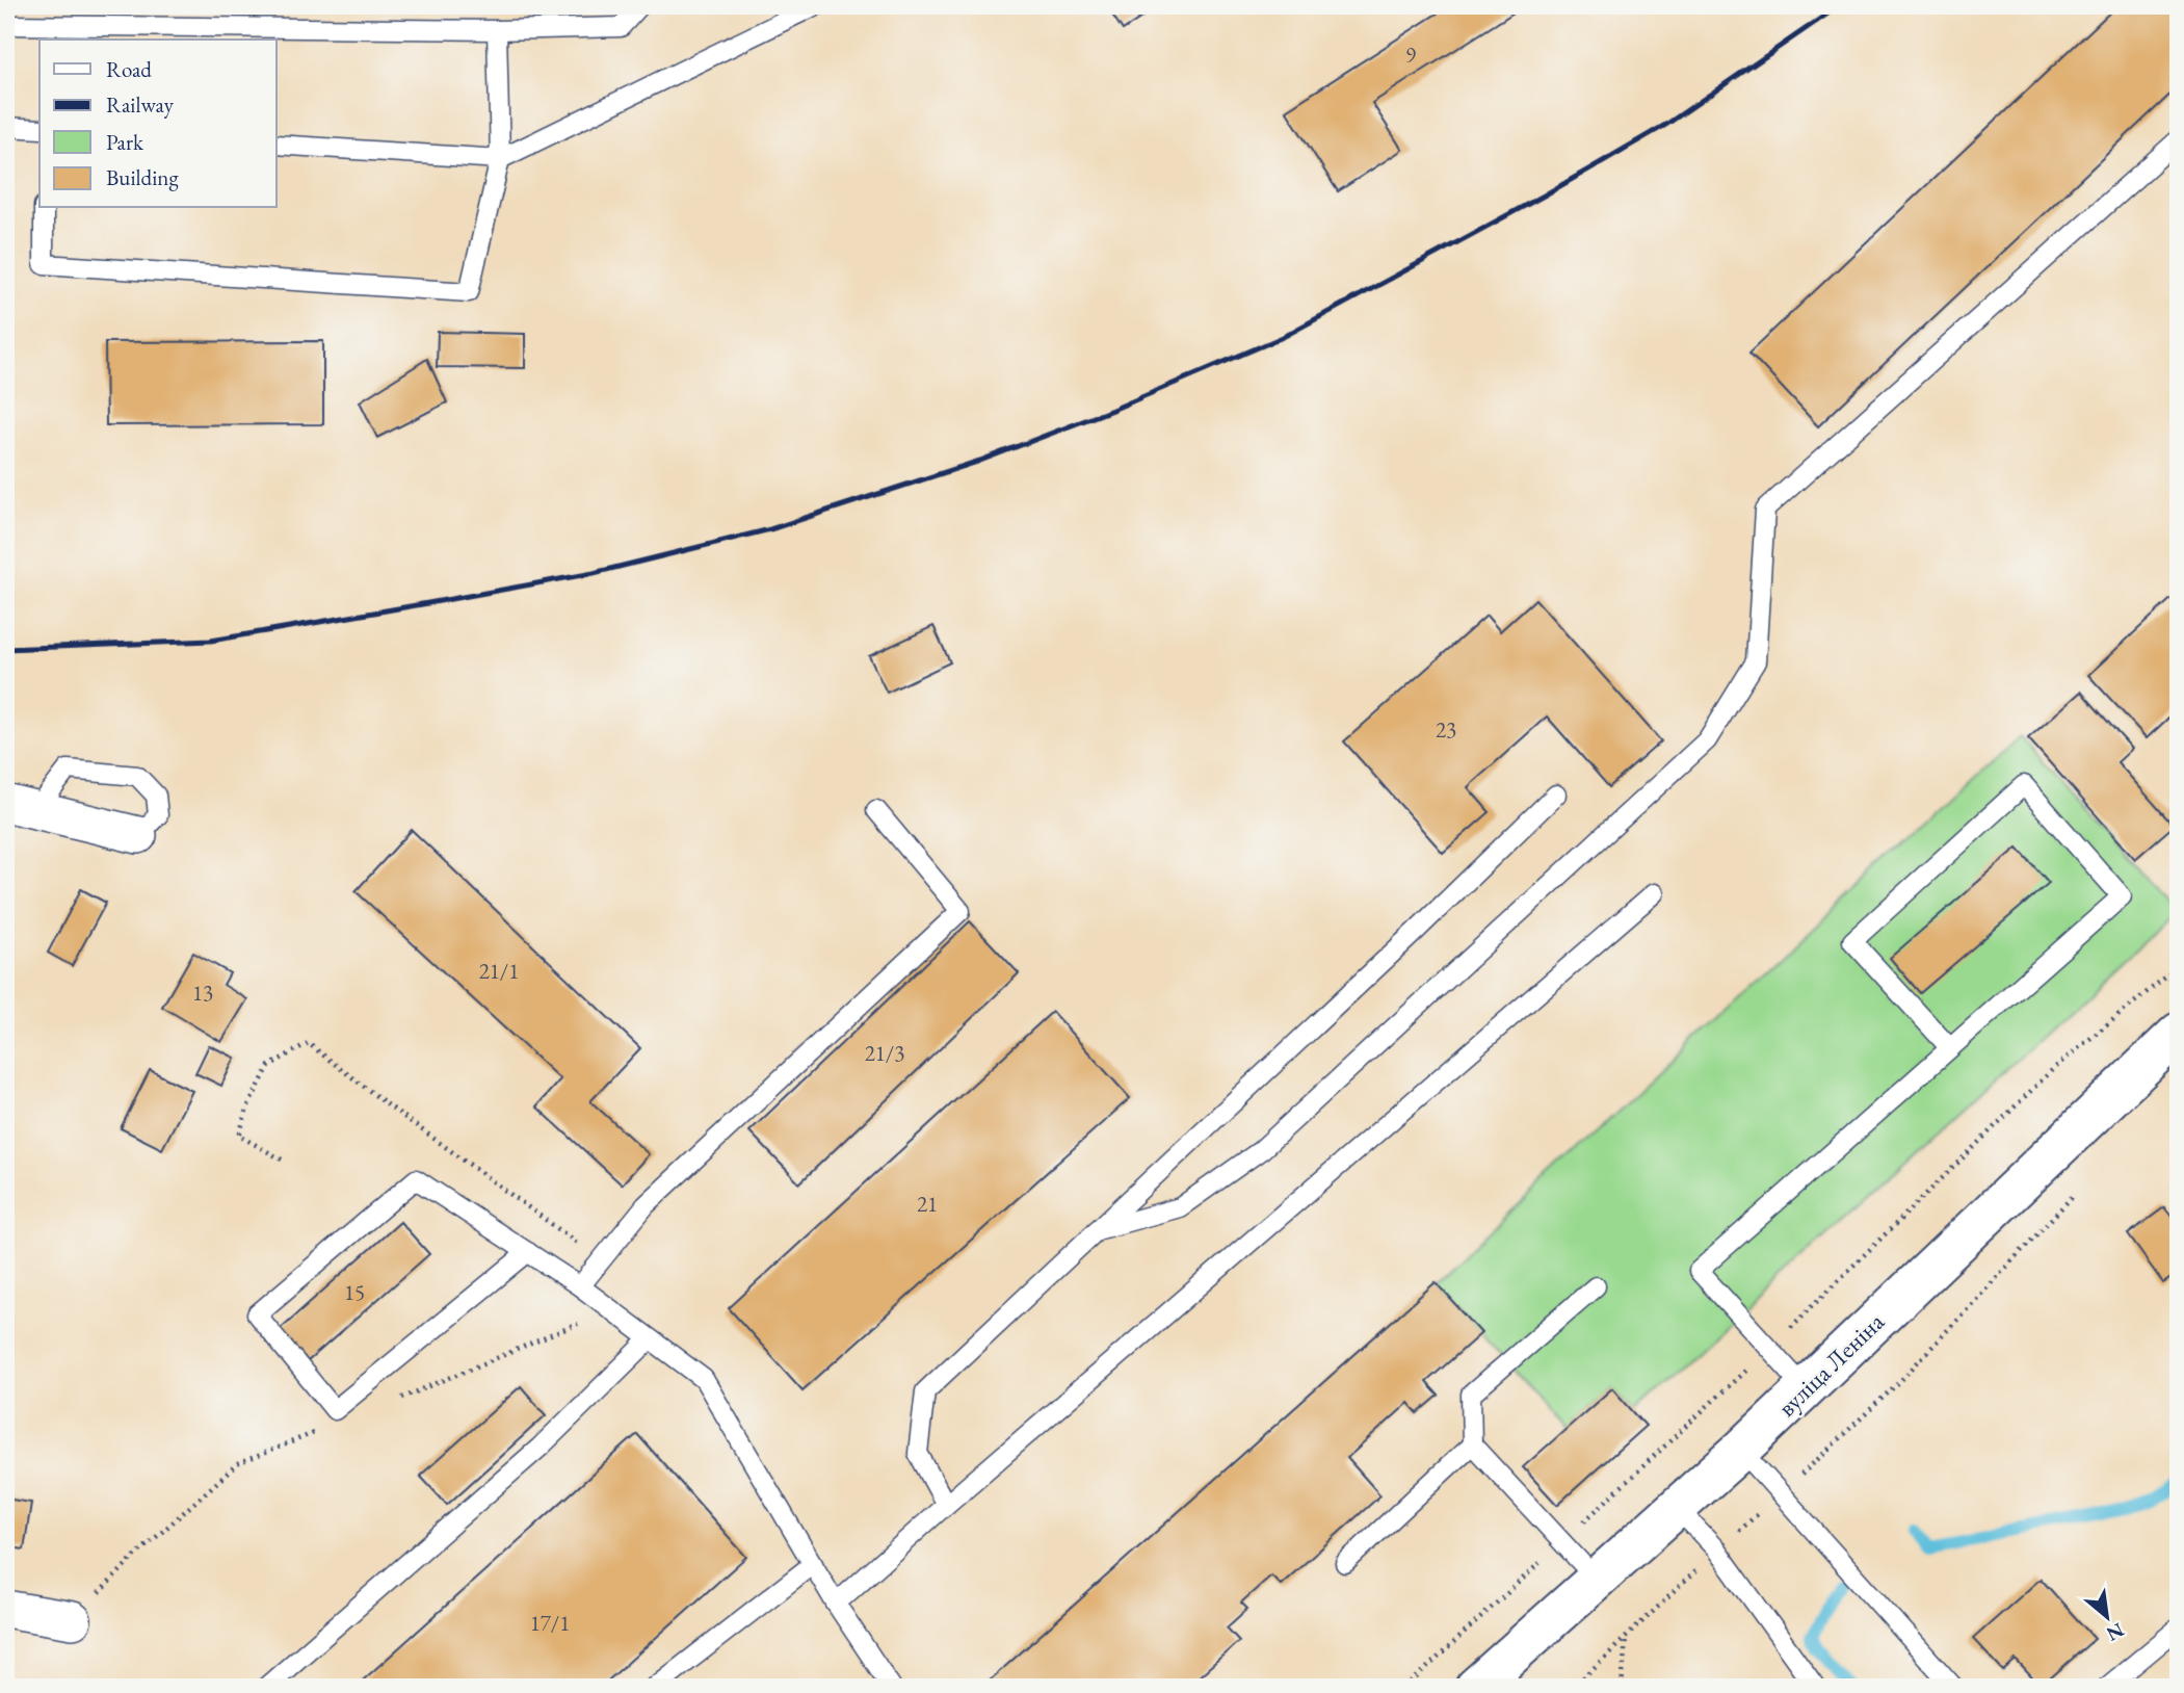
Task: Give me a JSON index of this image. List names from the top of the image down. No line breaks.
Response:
{"streets":{"main road":["вуліца Леніна"]},"house_numbers":["9","23","21/1","13","21/3","21","15","17/1"],"legend":["Road","Railway","Park","Building"],"north":"bottom right"}
